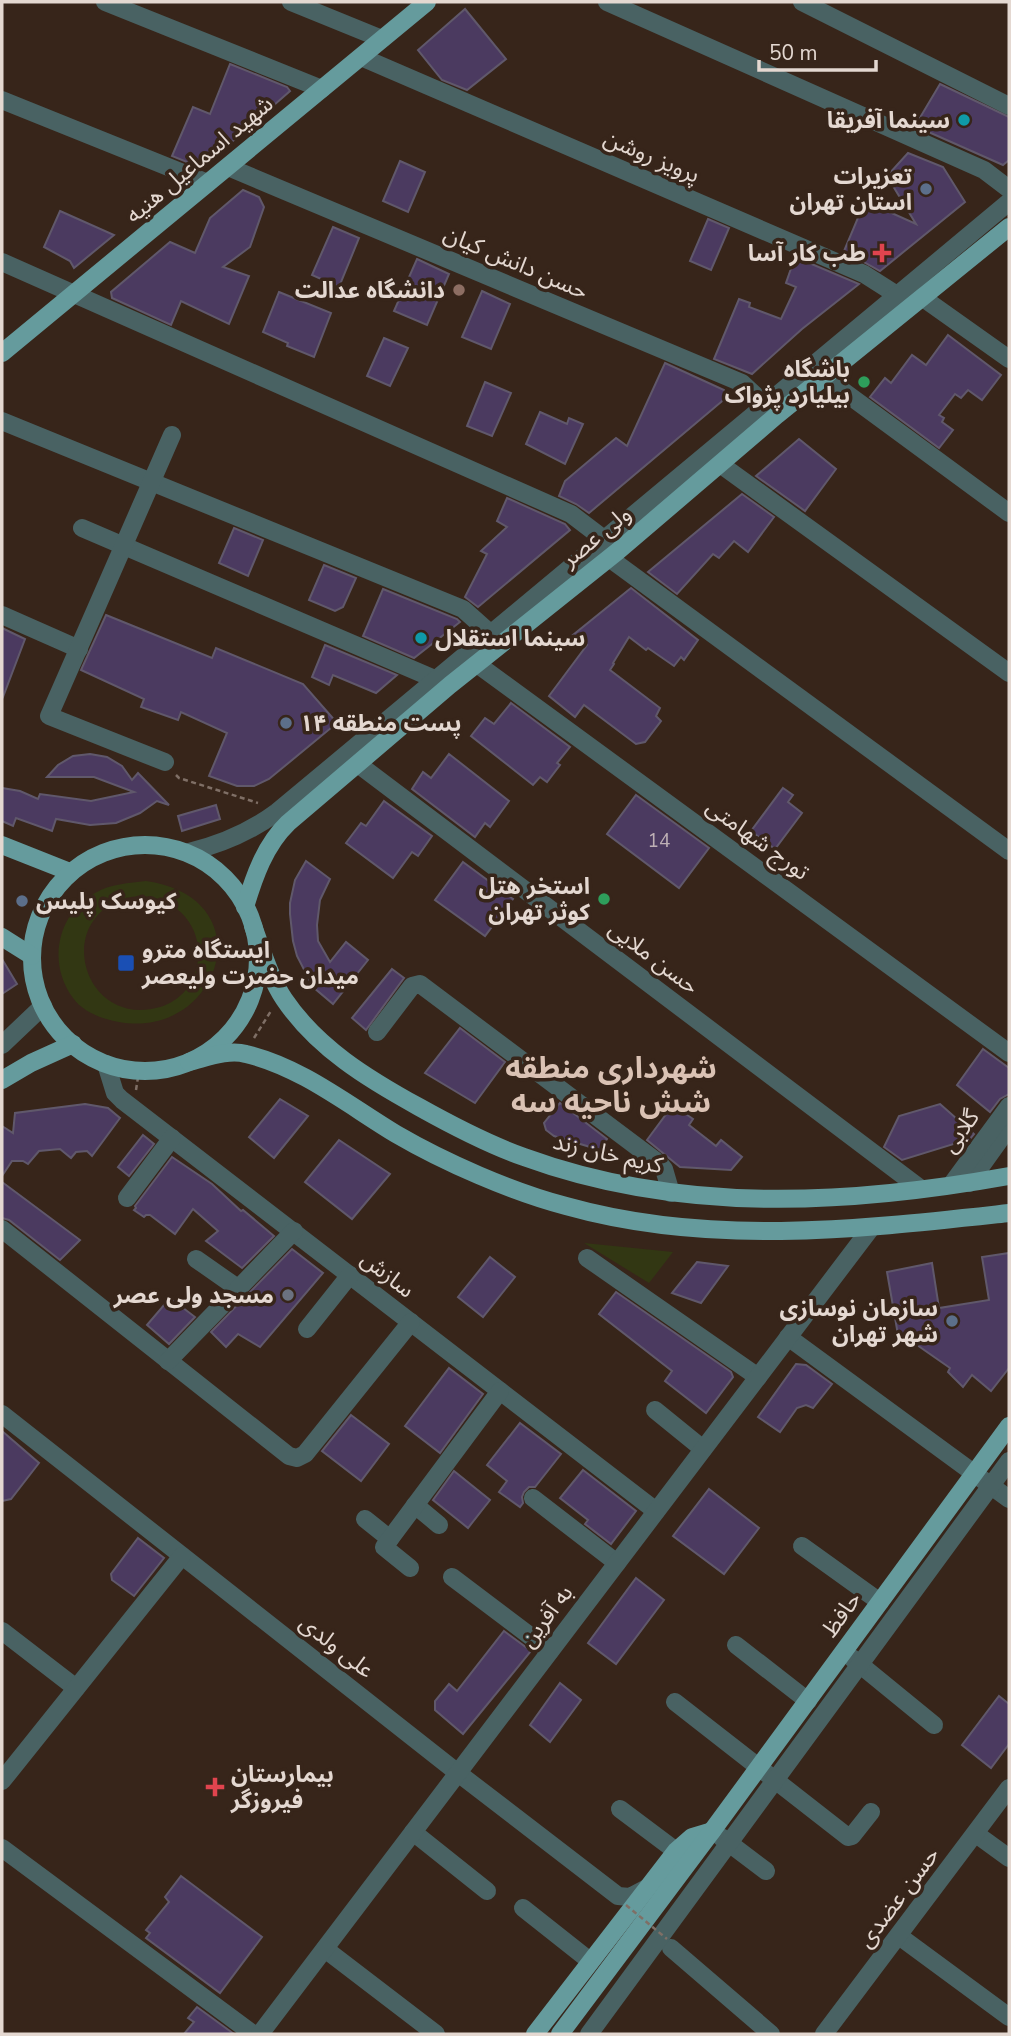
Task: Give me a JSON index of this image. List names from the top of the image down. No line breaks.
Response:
{"streets":{"main road":["شهید اسماعیل هنیه","ولی عصر","کریم خان زند","حافظ"],"street":["پرویز روشن","حسن دانش کیان","تورج شهامتی","حسن ملایی","گلابی","سازش","به آفرین","علی ولدی","حسن عضدی"]},"crossings":[["پرویز روشن","شهید اسماعیل هنیه"],["پرویز روشن","ولی عصر"],["شهید اسماعیل هنیه","حسن دانش کیان"],["حسن دانش کیان","ولی عصر"],["ولی عصر","تورج شهامتی"],["ولی عصر","حسن ملایی"],["ولی عصر","کریم خان زند"],["ولی عصر","سازش"],["حسن ملایی","کریم خان زند"],["گلابی","کریم خان زند"],["کریم خان زند","سازش"],["سازش","به آفرین"],["حافظ","علی ولدی"],["به آفرین","علی ولدی"]],"districts":["شهرداری منطقه شش ناحیه سه"],"places":{"other":["سینما آفریقا","تعزیرات استان تهران","دانشگاه عدالت","باشگاه بیلیارد پژواک","سینما استقلال","پست منطقه ۱۴","استخر هتل کوثر تهران","کیوسک پلیس","مسجد ولی عصر","سازمان نوسازی شهر تهران"],"health":["طب کار آسا","بیمارستان فیروزگر"],"transit":["ایستگاه مترو میدان حضرت ولیعصر"]},"house_numbers":["14"],"scale_bar":"50 m"}
